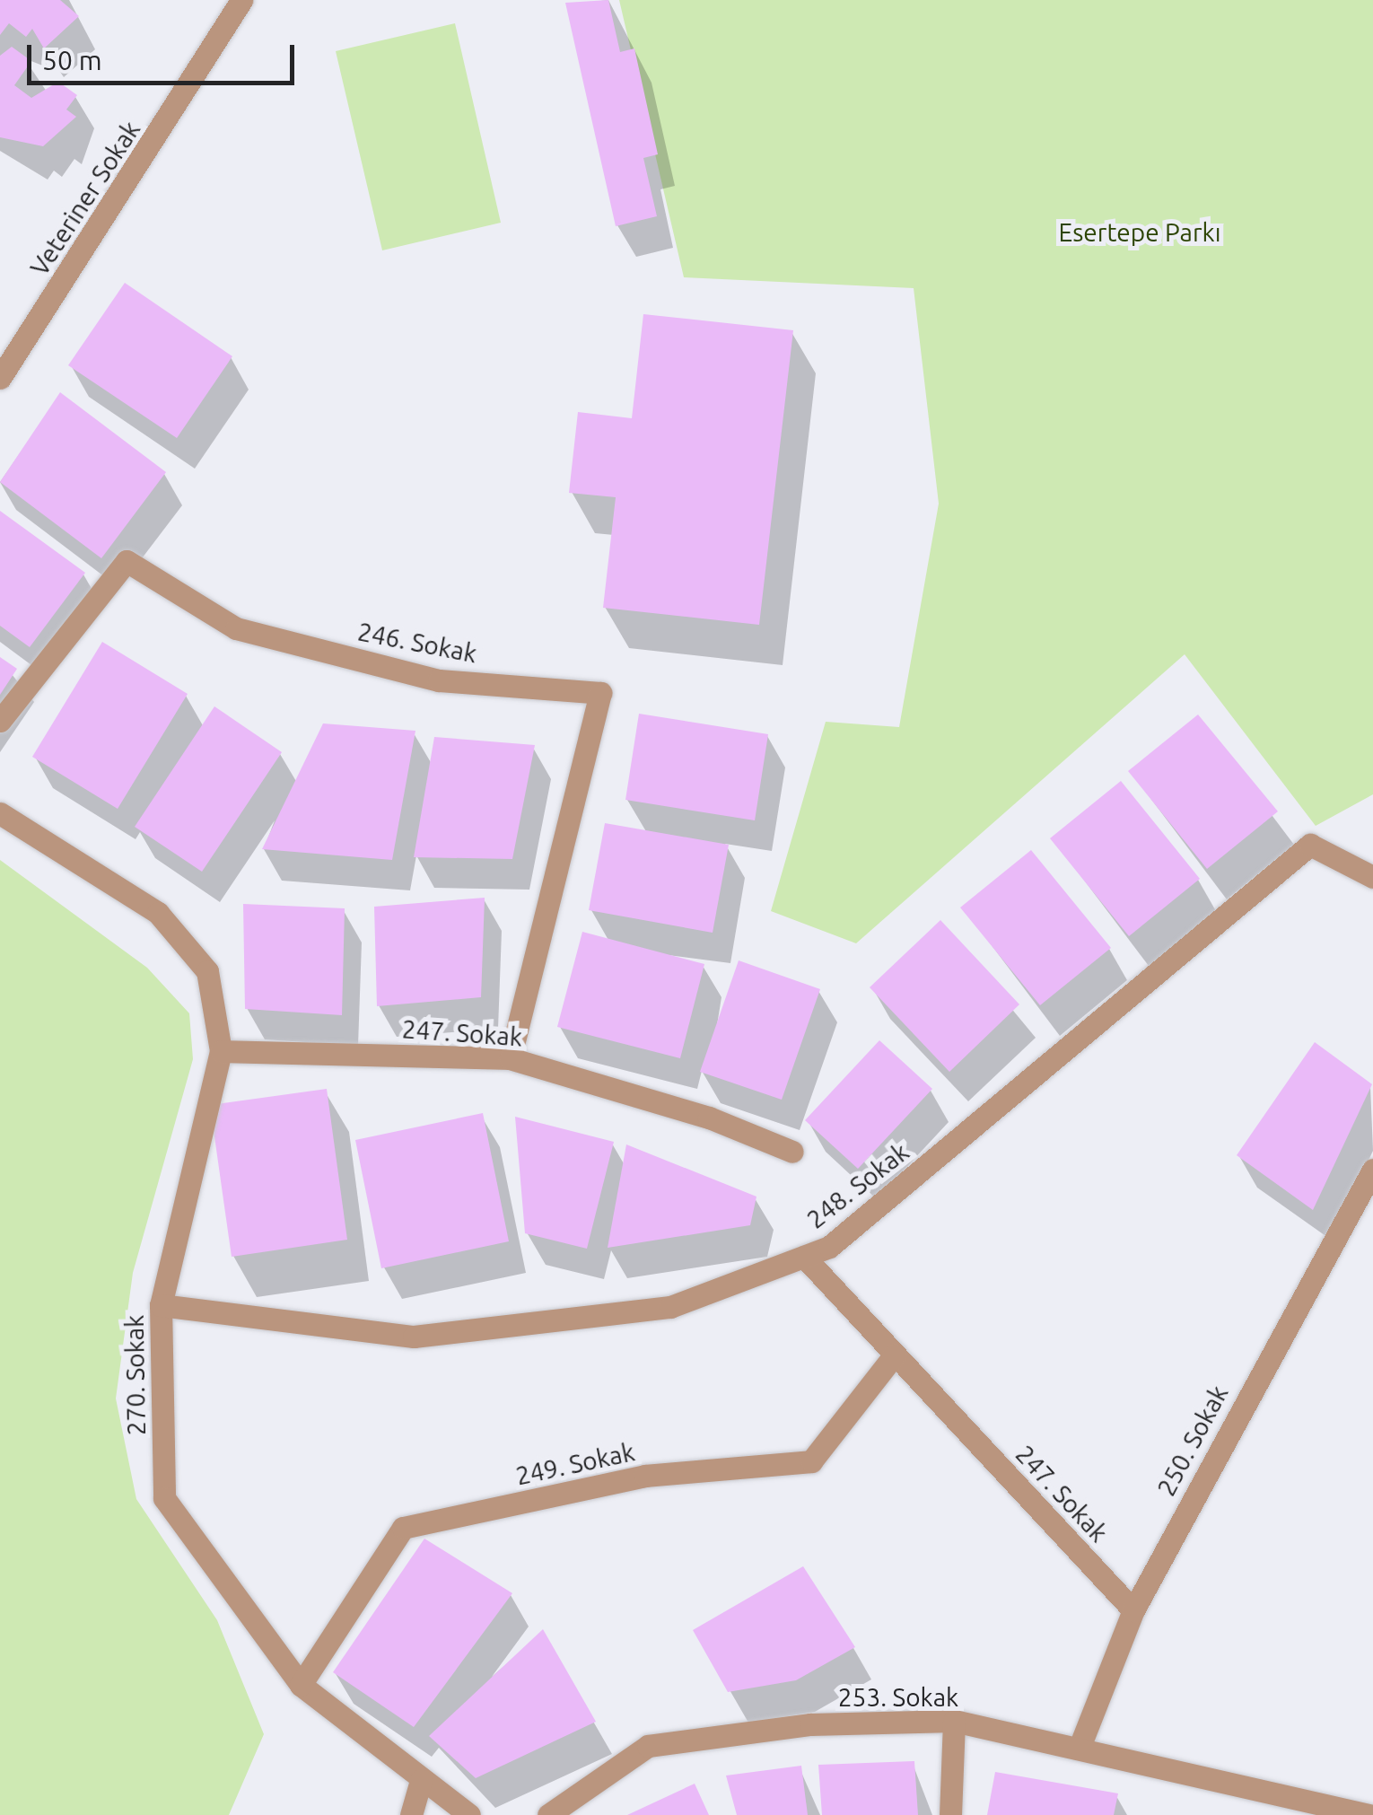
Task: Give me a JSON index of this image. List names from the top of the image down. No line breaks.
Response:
{"streets":{"street":["Veteriner Sokak","246. Sokak","247. Sokak","248. Sokak","270. Sokak","250. Sokak","249. Sokak","253. Sokak"]},"crossings":[["246. Sokak","247. Sokak"],["247. Sokak","248. Sokak"],["247. Sokak","270. Sokak"],["247. Sokak","250. Sokak"],["247. Sokak","249. Sokak"],["248. Sokak","270. Sokak"],["270. Sokak","249. Sokak"],["250. Sokak","253. Sokak"]],"parks":["Esertepe Parkı"],"scale_bar":"50 m"}
